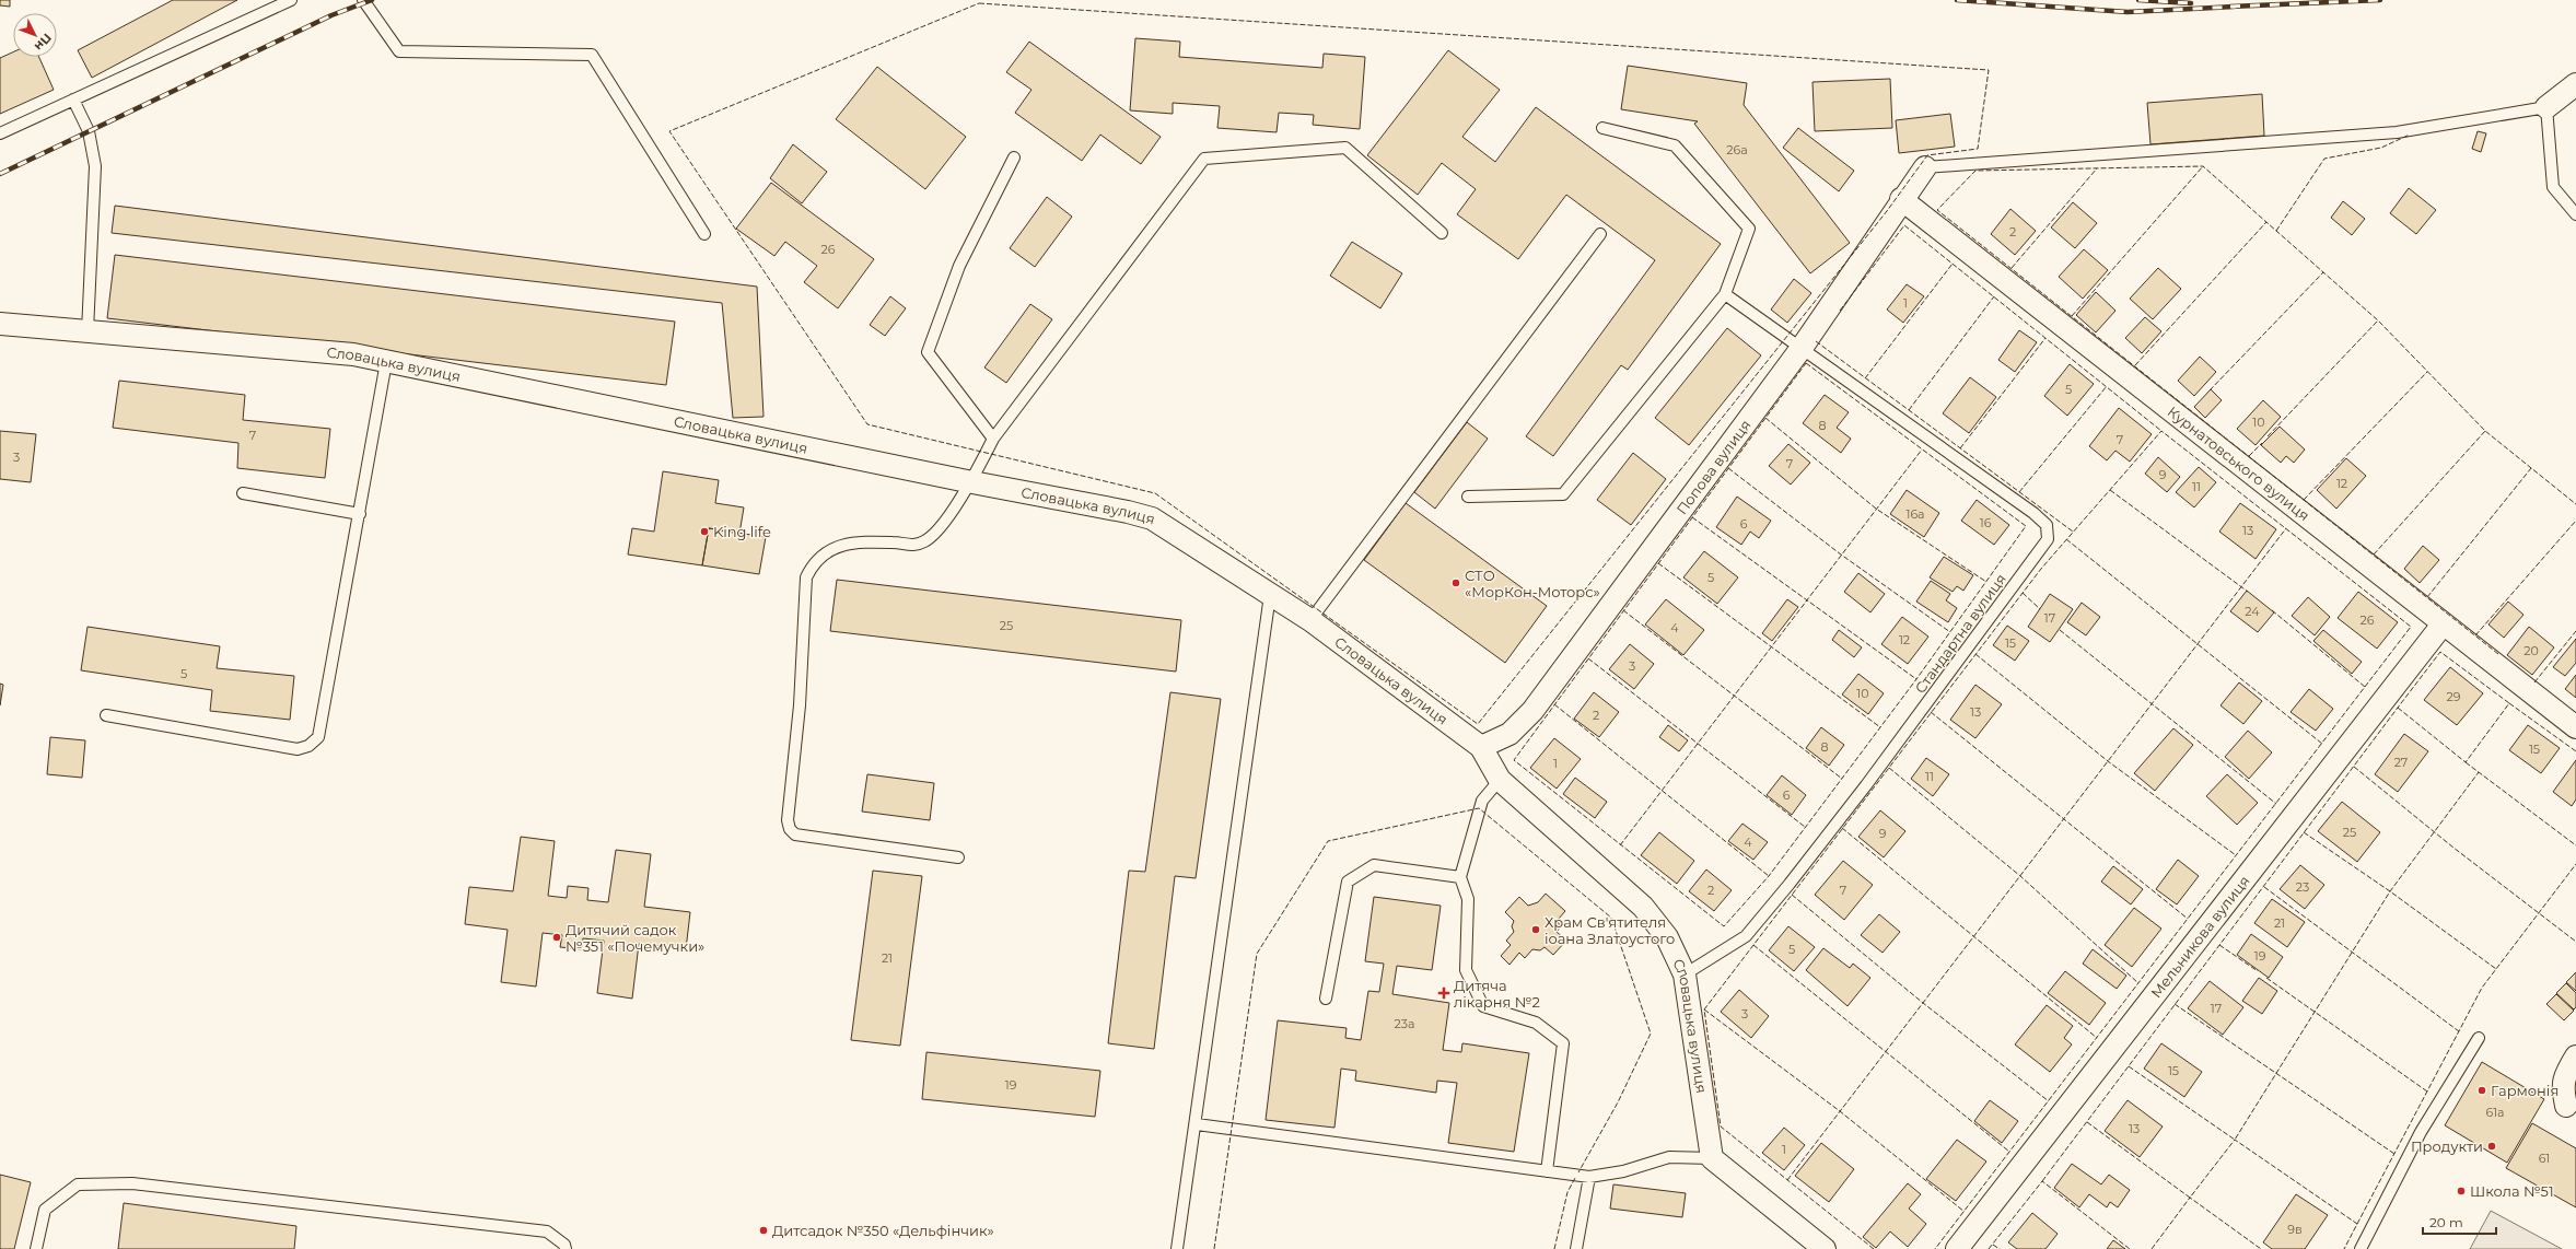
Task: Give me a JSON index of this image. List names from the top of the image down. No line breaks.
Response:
{"streets":{"street":["Словацька вулиця","Курнатовського вулиця","Попова вулиця","Мельникова вулиця"],"lane":["Стандартна вулиця"]},"crossings":[["Словацька вулиця","Попова вулиця"],["Словацька вулиця","Стандартна вулиця"],["Курнатовського вулиця","Попова вулиця"],["Курнатовського вулиця","Мельникова вулиця"],["Попова вулиця","Стандартна вулиця"]],"places":{"other":["King life","СТО «МорКон-Моторс»","Храм Св'ятителя іоана Златоустого","Дитячий садок №351 «Почемучки»","Гармонія","Продукти","Школа №51","Дитсадок №350 «Дельфінчик»"],"health":["Дитяча лікарня №2"]},"house_numbers":["26а","2","26","1","5","10","8","7","7","3","7","9","12","11","16а","16","6","13","5","24","17","26","25","4","12","15","20","3","5","10","29","13","2","8","15","27","1","11","6","25","9","4","23","2","7","21","5","19","21","17","3","23а","15","19","61а","13","1","61","9в"],"scale_bar":"20 m","north":"bottom right"}
